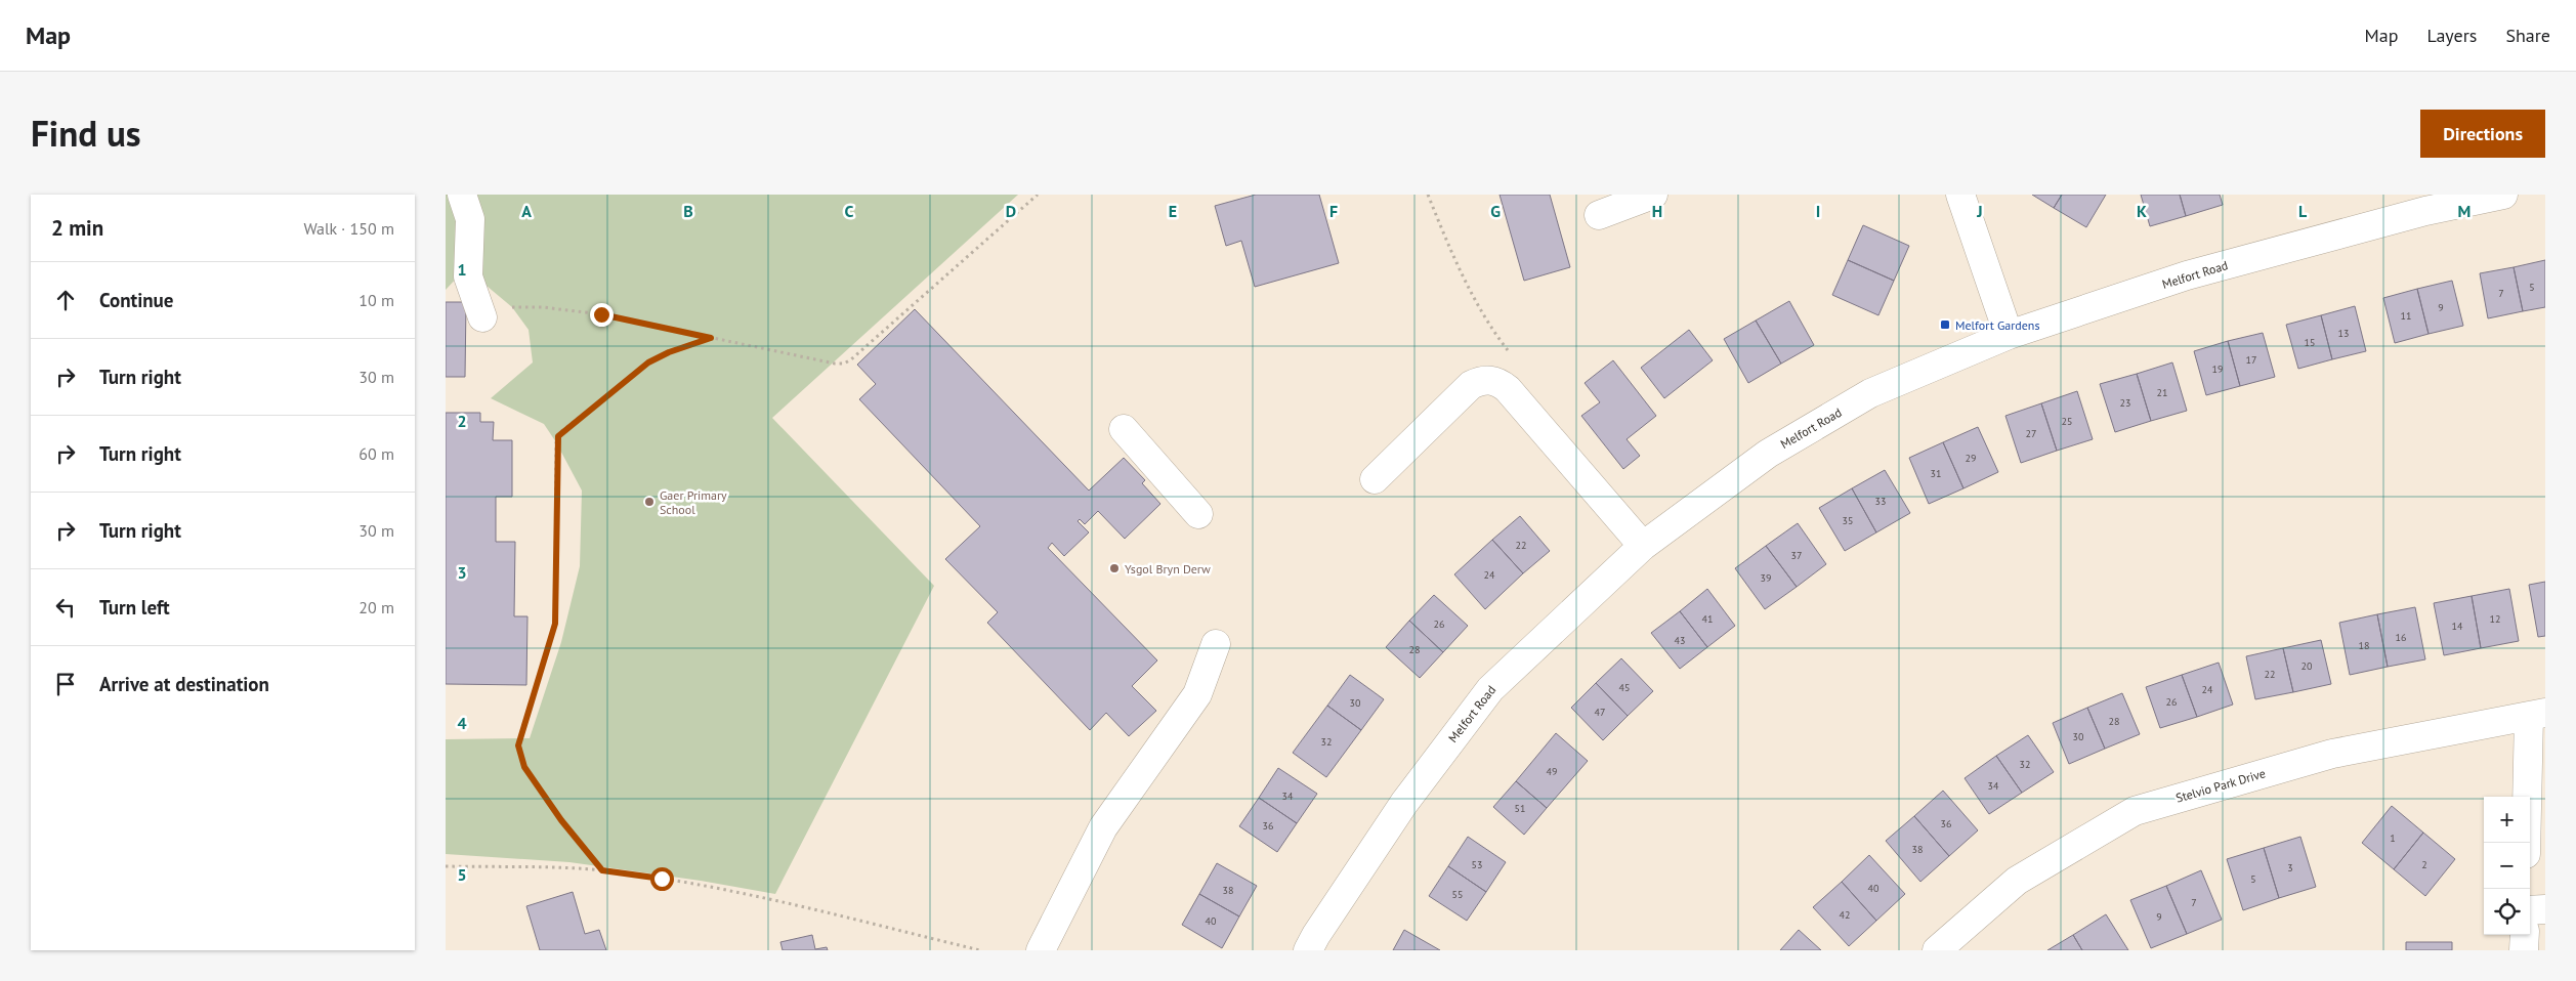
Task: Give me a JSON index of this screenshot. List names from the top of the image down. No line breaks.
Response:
{"streets":{"street":["Melfort Road","Stelvio Park Drive"]},"places":{"transit":["Melfort Gardens"],"other":["Gaer Primary School","Ysgol Bryn Derw"]},"house_numbers":["5","7","9","11","13","15","17","19","21","23","25","27","29","31","33","35","22","37","24","39","41","12","26","14","16","43","18","28","20","22","45","24","26","30","47","28","30","32","32","49","34","34","51","36","36","1","38","53","2","3","5","40","38","55","7","42","9","40"],"page":{"header":"Map","nav":["Map","Layers","Share"],"title":"Find us","buttons":"Directions","heading":["2 min","Walk · 150 m"],"list":[["Continue","10 m"],["Turn right","30 m"],["Turn right","60 m"],["Turn right","30 m"],["Turn left","20 m"],"Arrive at destination"],"map_buttons":["+","−"]},"grid":{"columns":["A","B","C","D","E","F","G","H","I","J","K","L","M"],"rows":["1","2","3","4","5"]}}
